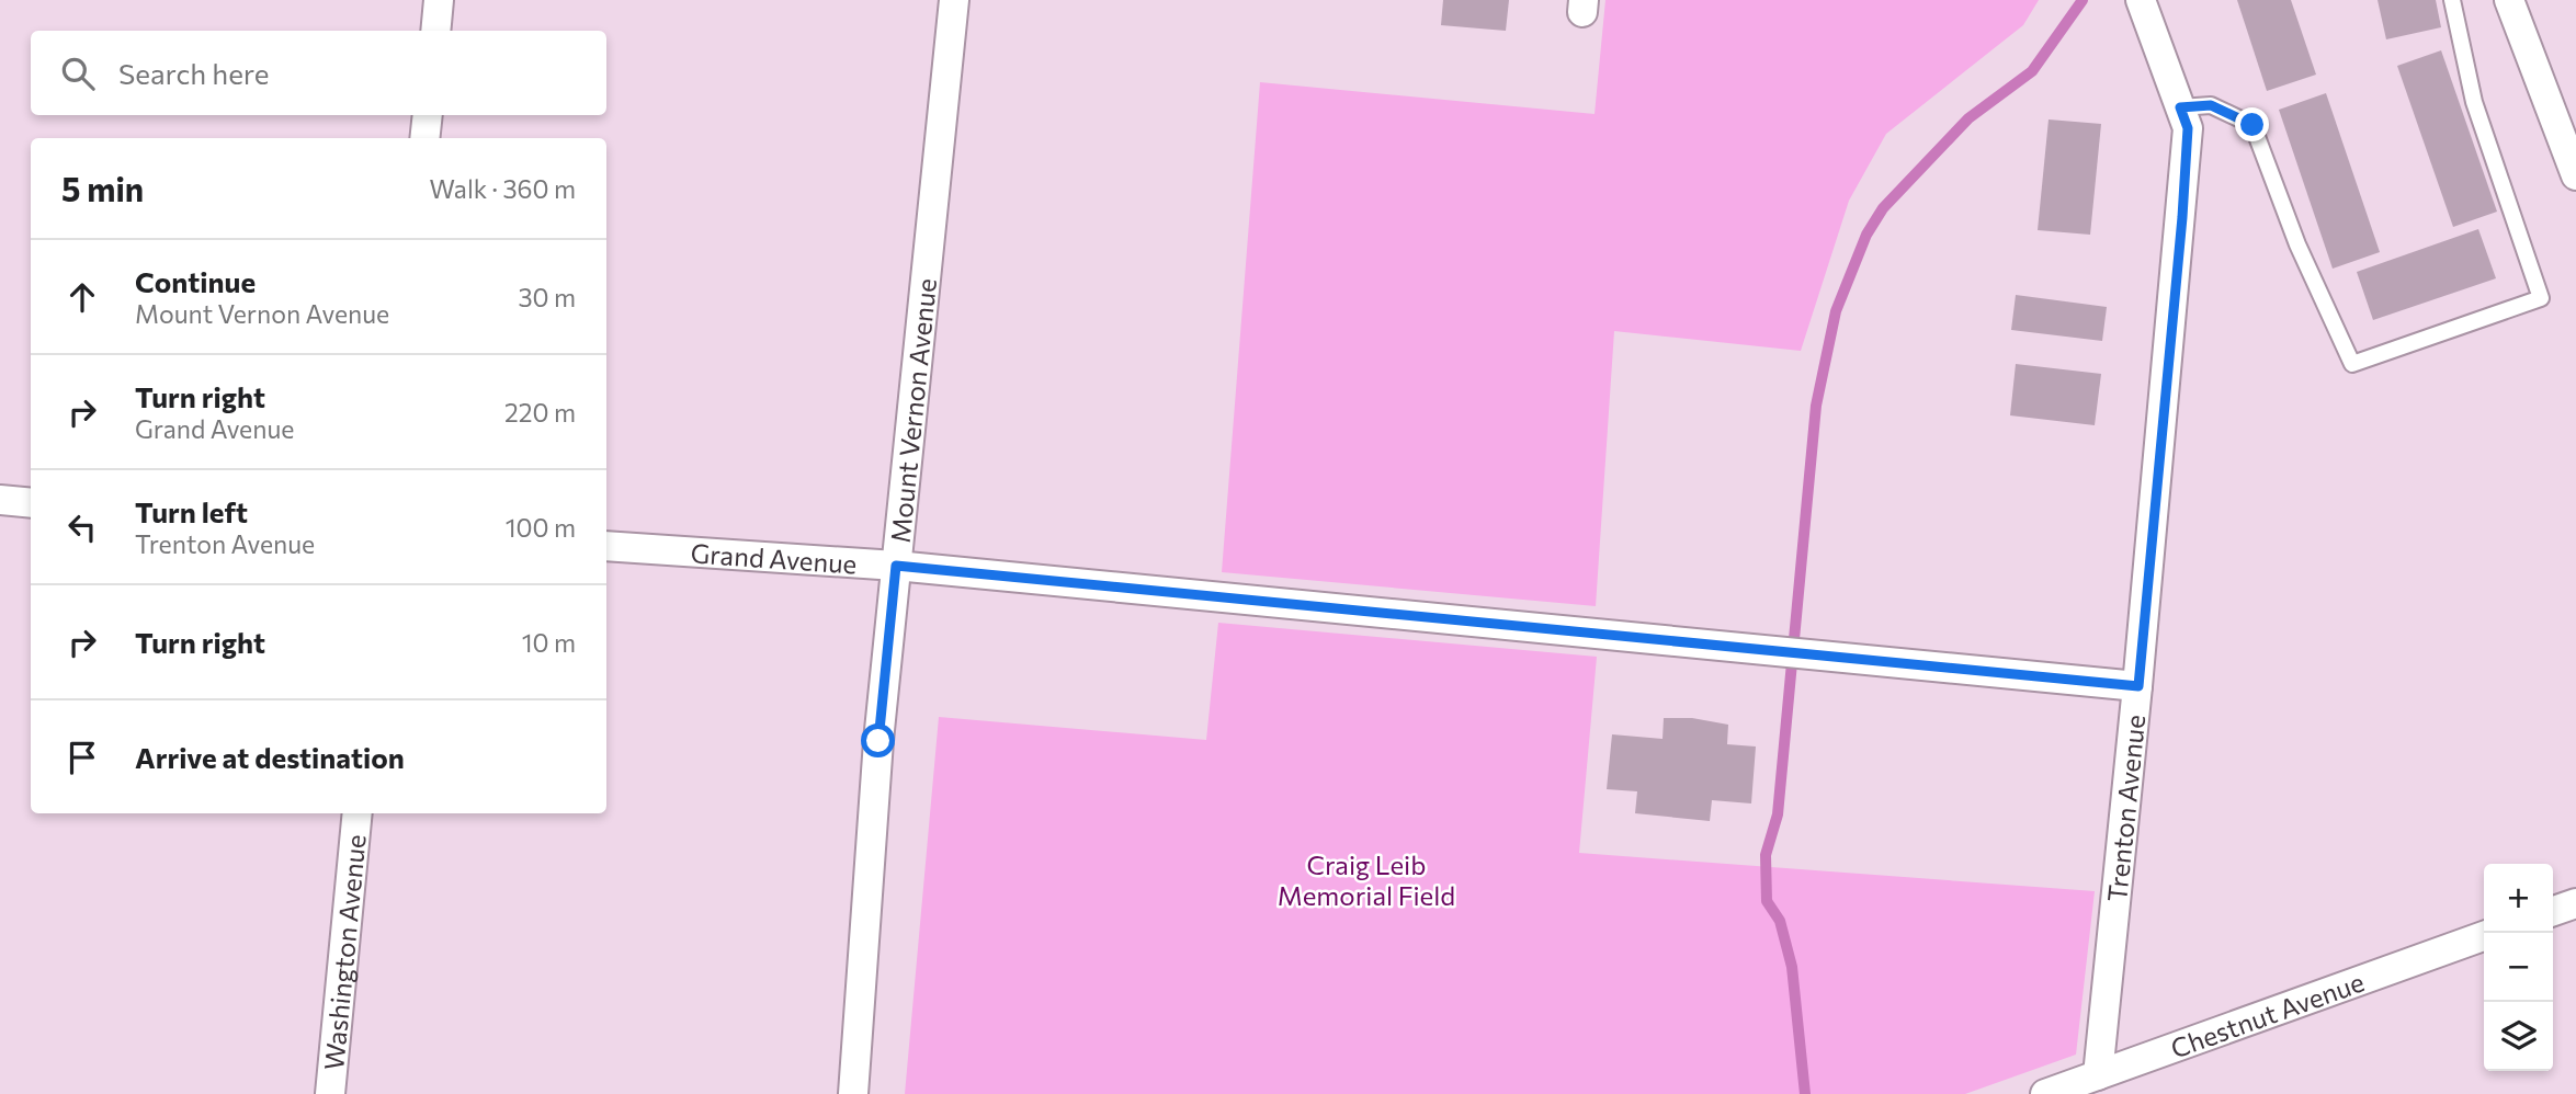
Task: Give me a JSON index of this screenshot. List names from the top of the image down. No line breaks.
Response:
{"streets":{"street":["Mount Vernon Avenue","Grand Avenue","Trenton Avenue","Washington Avenue","Chestnut Avenue"]},"crossings":[["Mount Vernon Avenue","Grand Avenue"],["Grand Avenue","Trenton Avenue"],["Trenton Avenue","Chestnut Avenue"]],"parks":["Craig Leib Memorial Field"],"page":{"search":"Search here","heading":["5 min","Walk · 360 m"],"list":[["Continue","Mount Vernon Avenue","30 m"],["Turn right","Grand Avenue","220 m"],["Turn left","Trenton Avenue","100 m"],["Turn right","10 m"],"Arrive at destination"],"map_buttons":["+","−"]}}
